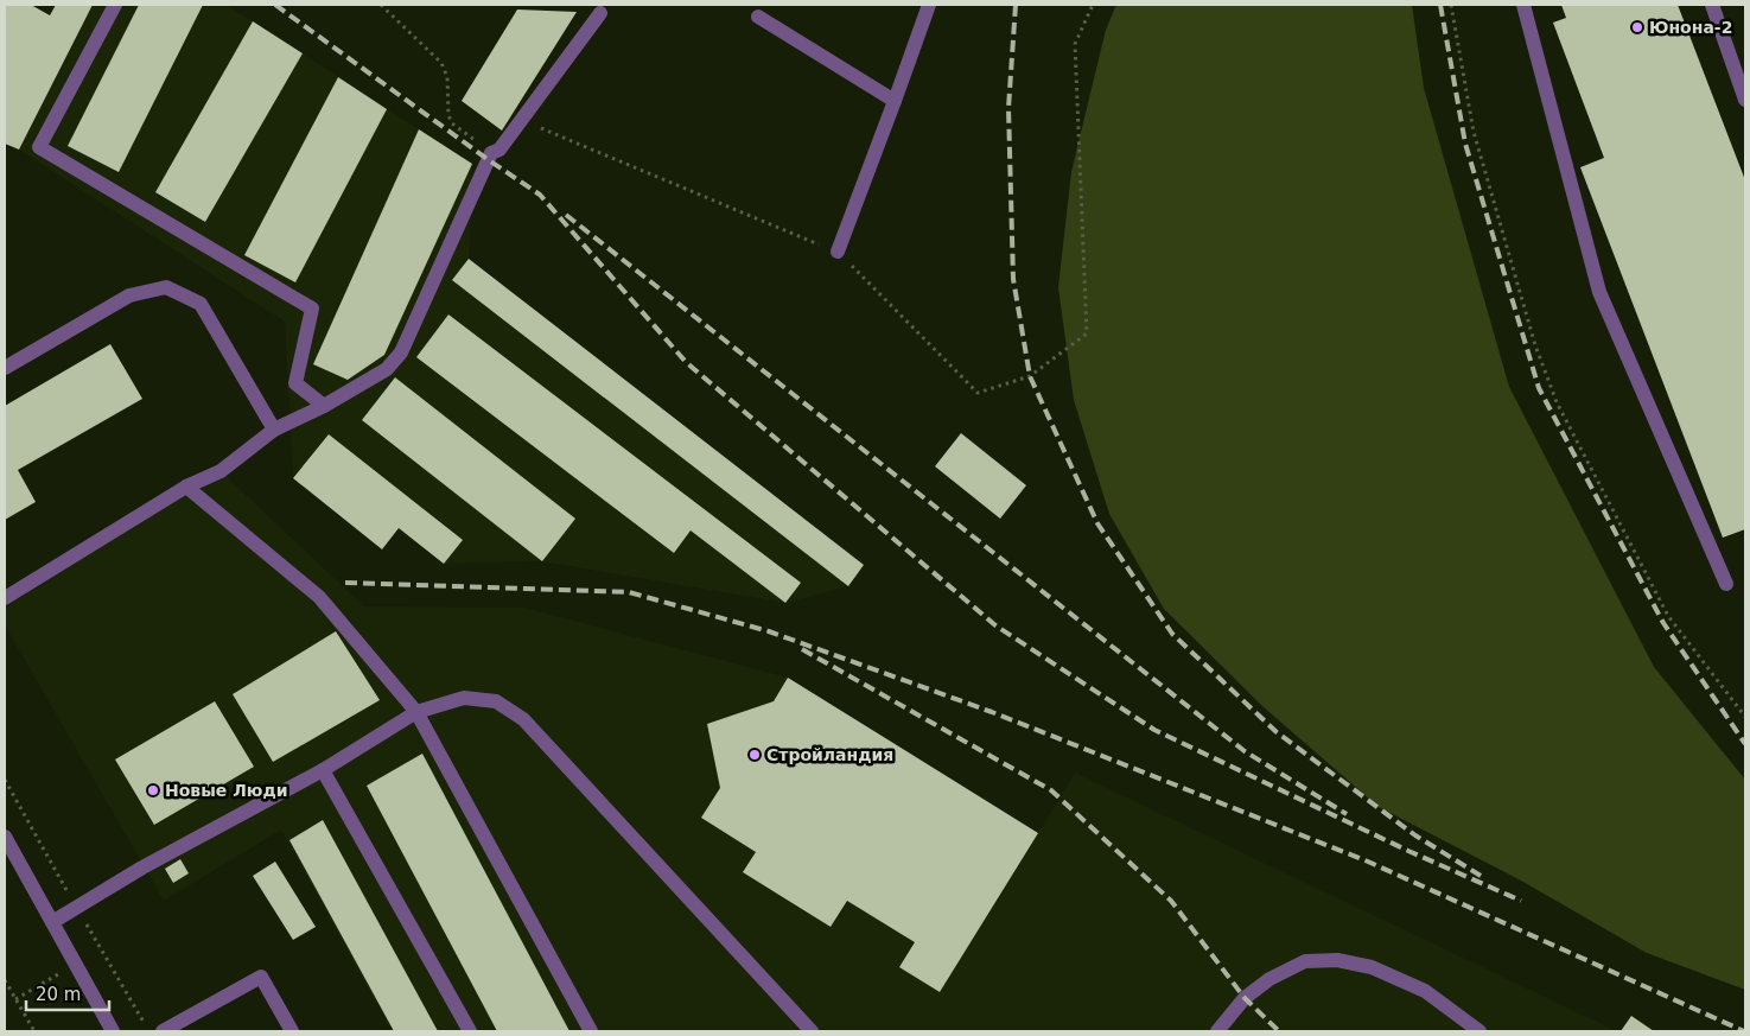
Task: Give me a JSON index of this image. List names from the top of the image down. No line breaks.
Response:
{"places":["Юнона-2","Стройландия","Новые Люди"],"scale_bar":"20 m"}
